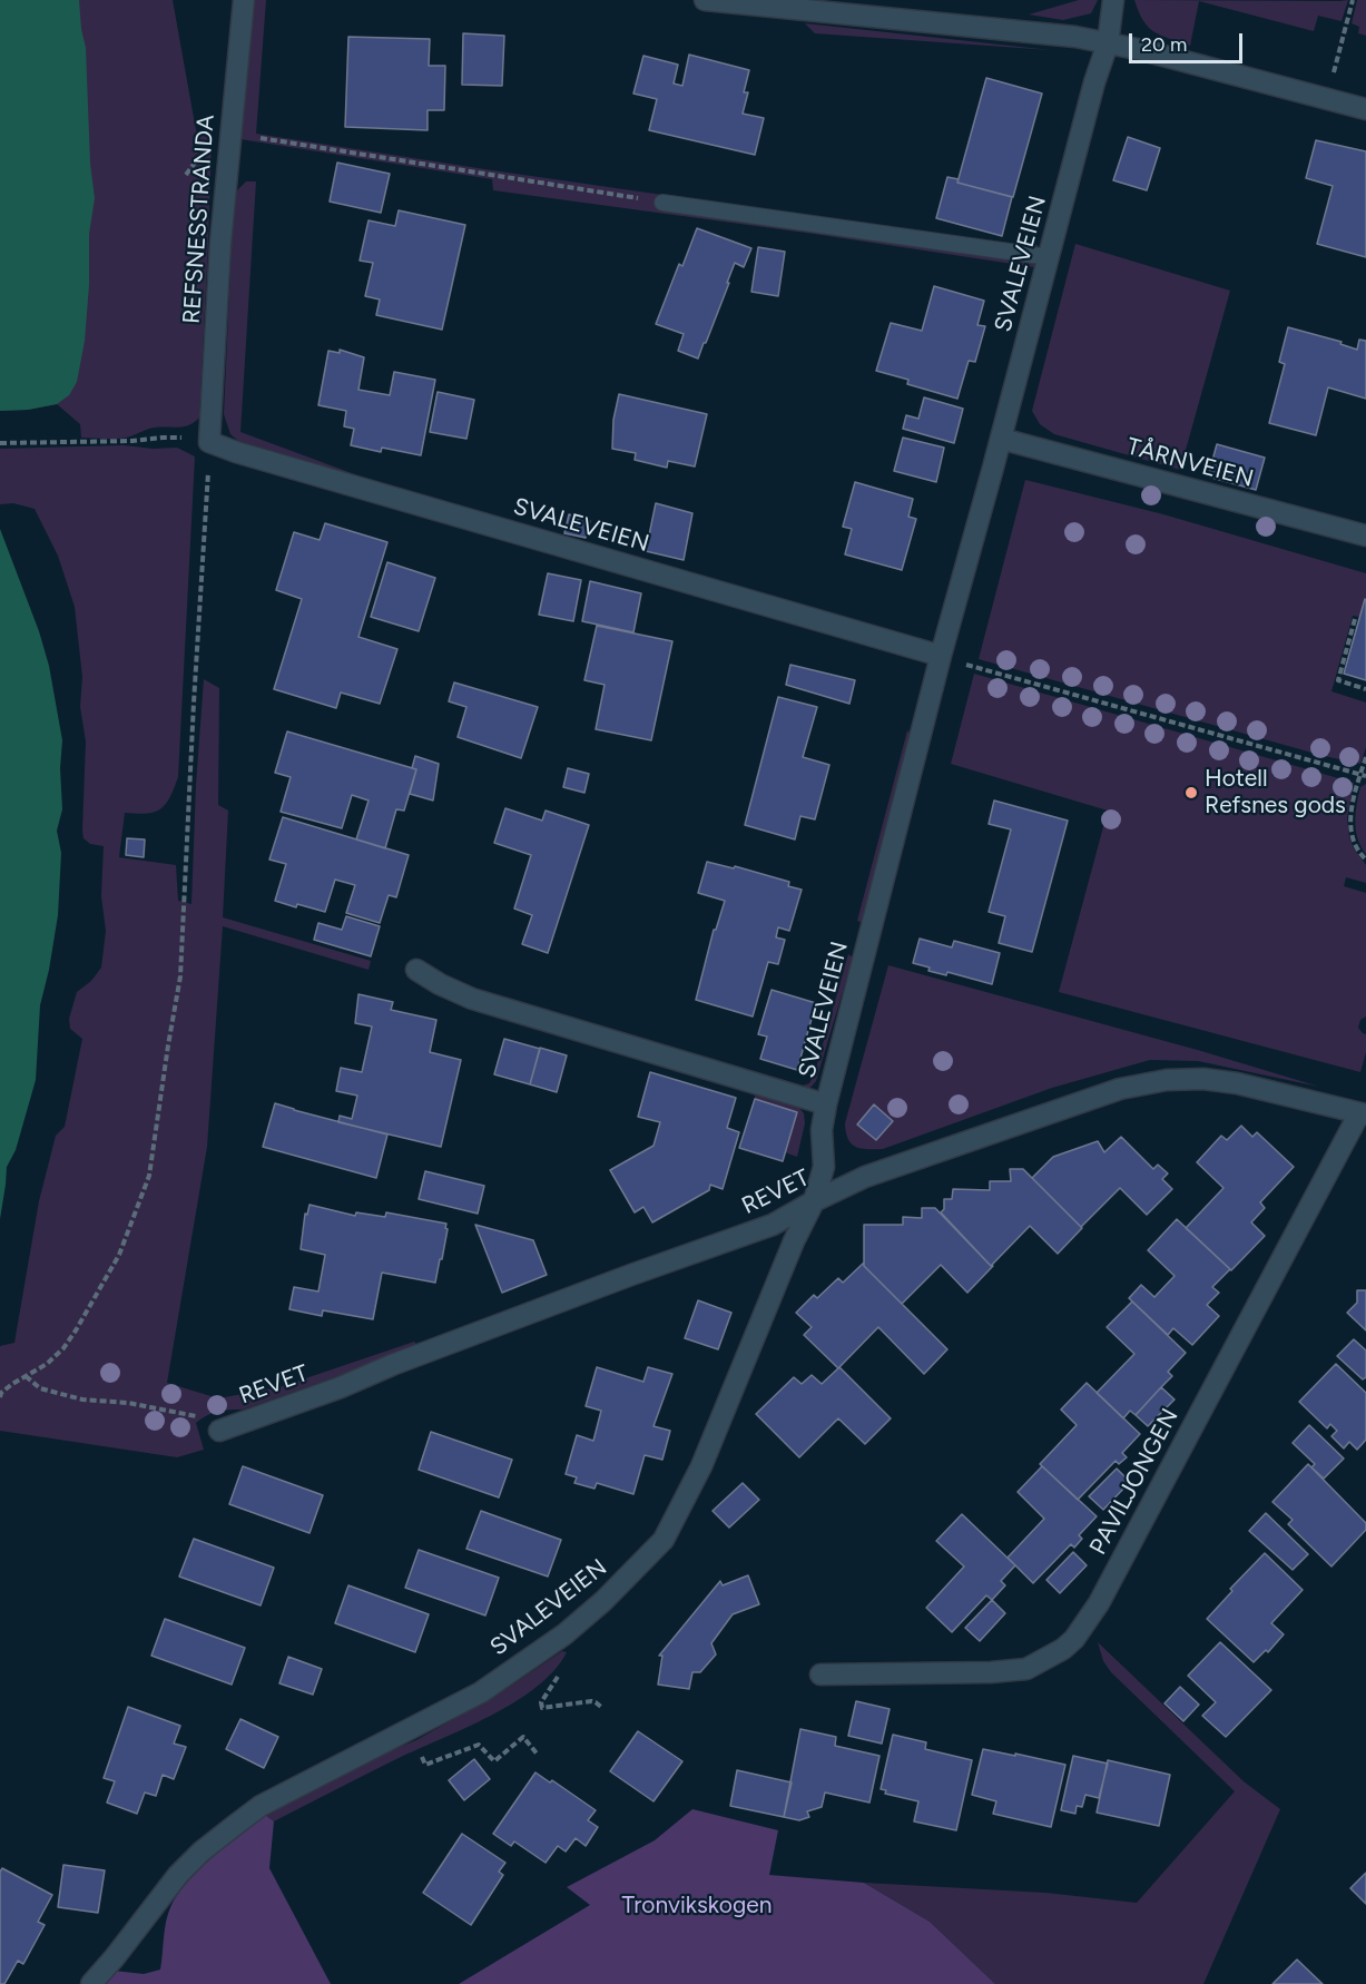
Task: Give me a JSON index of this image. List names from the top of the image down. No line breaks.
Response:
{"streets":{"street":["REFSNESSTRANDA","SVALEVEIEN","TÅRNVEIEN","REVET","PAVILJONGEN"]},"crossings":[["REFSNESSTRANDA","SVALEVEIEN"],["SVALEVEIEN","TÅRNVEIEN"],["SVALEVEIEN","REVET"],["REVET","PAVILJONGEN"]],"parks":["Tronvikskogen"],"places":["Hotell Refsnes gods"],"scale_bar":"20 m"}
